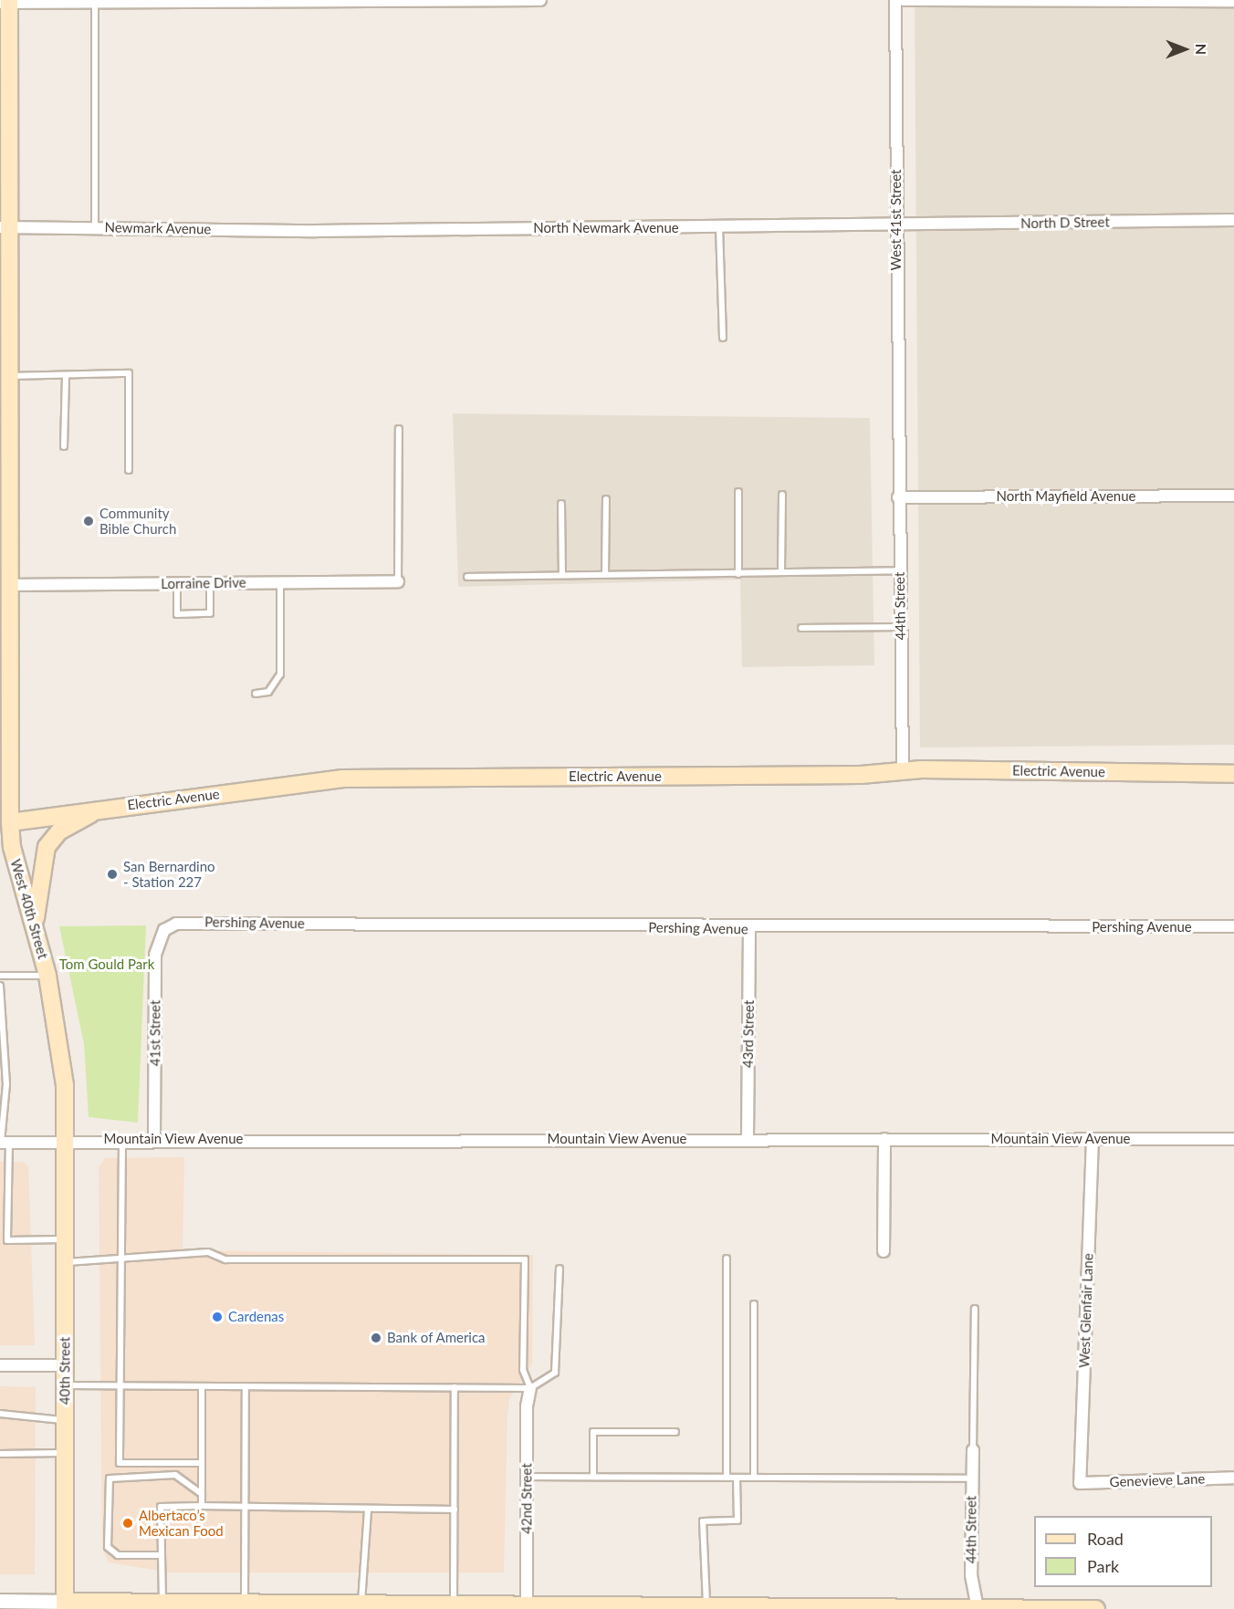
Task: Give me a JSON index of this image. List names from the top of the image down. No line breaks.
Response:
{"streets":{"main road":["Electric Avenue","West 40th Street","40th Street"],"street":["West 41st Street","North D Street","Newmark Avenue","North Newmark Avenue","North Mayfield Avenue","Lorraine Drive","44th Street","Pershing Avenue","41st Street","43rd Street","Mountain View Avenue","West Glenfair Lane","Genevieve Lane","42nd Street"]},"crossings":[["West 41st Street","North D Street"],["West 41st Street","North Newmark Avenue"],["West 41st Street","44th Street"],["North D Street","North Newmark Avenue"],["Newmark Avenue","North Newmark Avenue"],["Newmark Avenue","West 40th Street"],["North Mayfield Avenue","44th Street"],["Lorraine Drive","West 40th Street"],["44th Street","Electric Avenue"],["Electric Avenue","West 40th Street"],["West 40th Street","Mountain View Avenue"],["West 40th Street","40th Street"],["Pershing Avenue","41st Street"],["Pershing Avenue","43rd Street"],["41st Street","Mountain View Avenue"],["43rd Street","Mountain View Avenue"],["Mountain View Avenue","West Glenfair Lane"],["Mountain View Avenue","40th Street"],["West Glenfair Lane","Genevieve Lane"]],"parks":["Tom Gould Park"],"places":["Community Bible Church","San Bernardino - Station 227","Cardenas","Bank of America","Albertaco’s Mexican Food"],"legend":["Road","Park"],"north":"right"}
